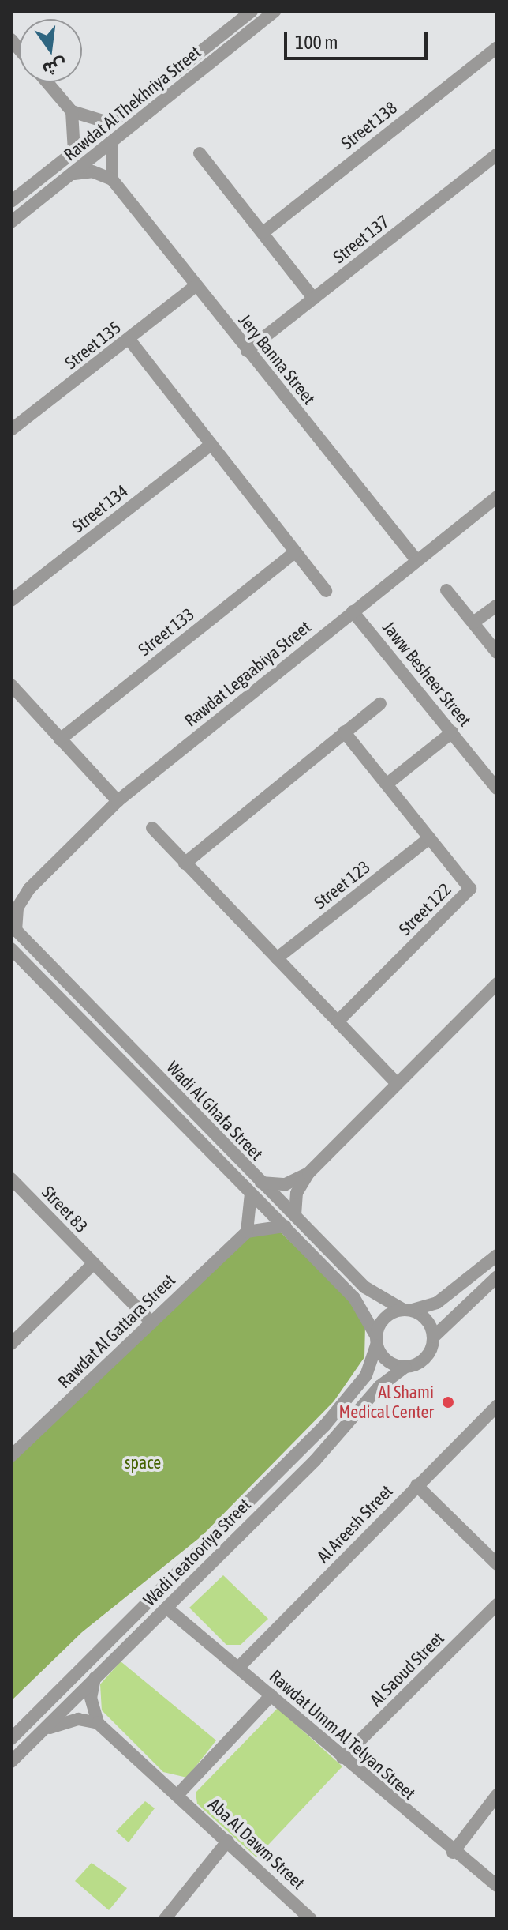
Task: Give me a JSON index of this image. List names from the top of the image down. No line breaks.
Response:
{"streets":{"street":["Rawdat Al Thekhriya Street","Street 138","Street 137","Street 135","Jery Banna Street","Street 134","Street 133","Rawdat Legaabiya Street","Jaww Besheer Street","Street 123","Street 122","Wadi Al Ghafa Street","Street 83","Rawdat Al Gattara Street","Al Areesh Street","Wadi Leatooriya Street","Al Saoud Street","Rawdat Umm Al Telyan Street","Aba Al Dawm Street"]},"crossings":[["Street 137","Jery Banna Street"],["Street 135","Jery Banna Street"],["Jery Banna Street","Rawdat Legaabiya Street"],["Rawdat Legaabiya Street","Jaww Besheer Street"],["Rawdat Legaabiya Street","Wadi Al Ghafa Street"],["Street 123","Street 122"],["Wadi Al Ghafa Street","Wadi Leatooriya Street"],["Street 83","Rawdat Al Gattara Street"],["Al Areesh Street","Rawdat Umm Al Telyan Street"],["Wadi Leatooriya Street","Rawdat Umm Al Telyan Street"],["Al Saoud Street","Rawdat Umm Al Telyan Street"]],"parks":["space"],"places":["Al Shami Medical Center"],"scale_bar":"100 m","north":"bottom"}
